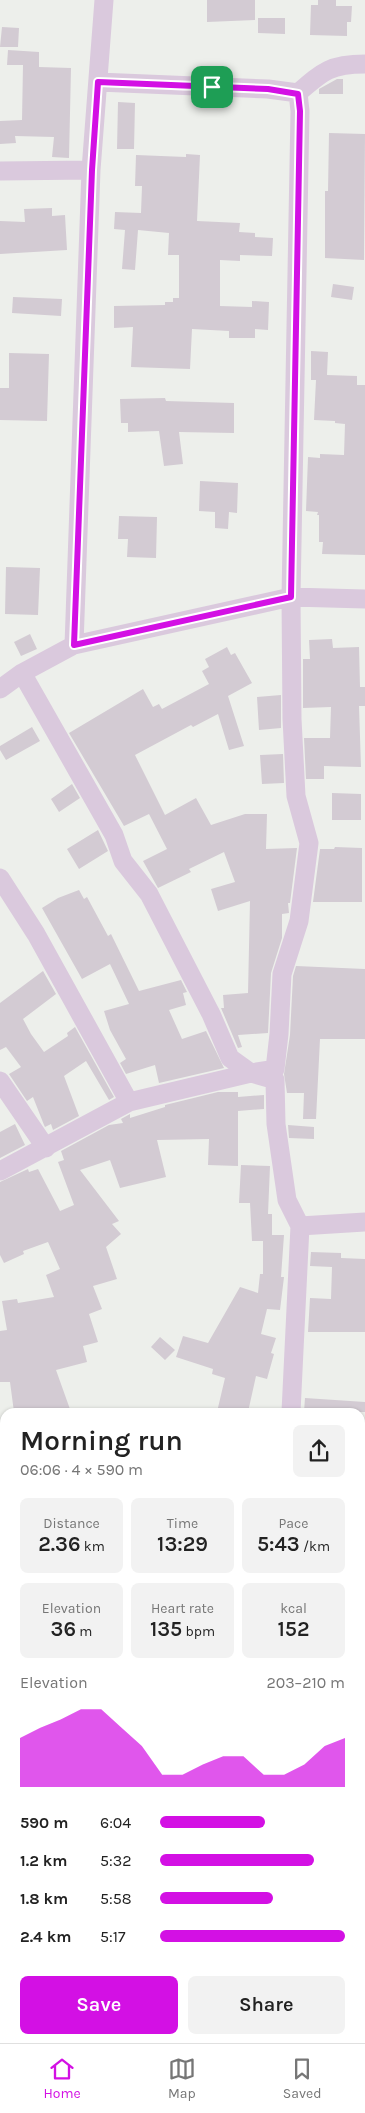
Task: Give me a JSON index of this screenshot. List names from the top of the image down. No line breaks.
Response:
{"page":{"heading":["Morning run","06:06 · 4 × 590 m"],"stats":[["Distance","2.36 km"],["Time","13:29"],["Pace","5:43 /km"],["Elevation","36 m"],["Heart rate","135 bpm"],["kcal","152"]],"chart":["Elevation","203–210 m"],"list":[{"name":"590 m","note":"6:04"},{"name":"1.2 km","note":"5:32"},{"name":"1.8 km","note":"5:58"},{"name":"2.4 km","note":"5:17"}],"buttons":["Save","Share"],"tabs":["Home","Map","Saved"]}}
